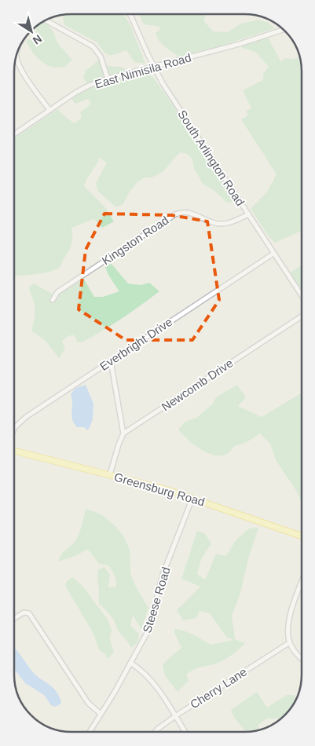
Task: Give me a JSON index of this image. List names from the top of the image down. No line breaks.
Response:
{"streets":{"main road":["Greensburg Road"],"street":["East Nimisila Road","South Arlington Road","Kingston Road","Everbright Drive","Newcomb Drive","Steese Road","Cherry Lane"]},"crossings":[["East Nimisila Road","South Arlington Road"],["South Arlington Road","Kingston Road"],["South Arlington Road","Everbright Drive"],["Greensburg Road","Steese Road"]],"north":"bottom right"}
